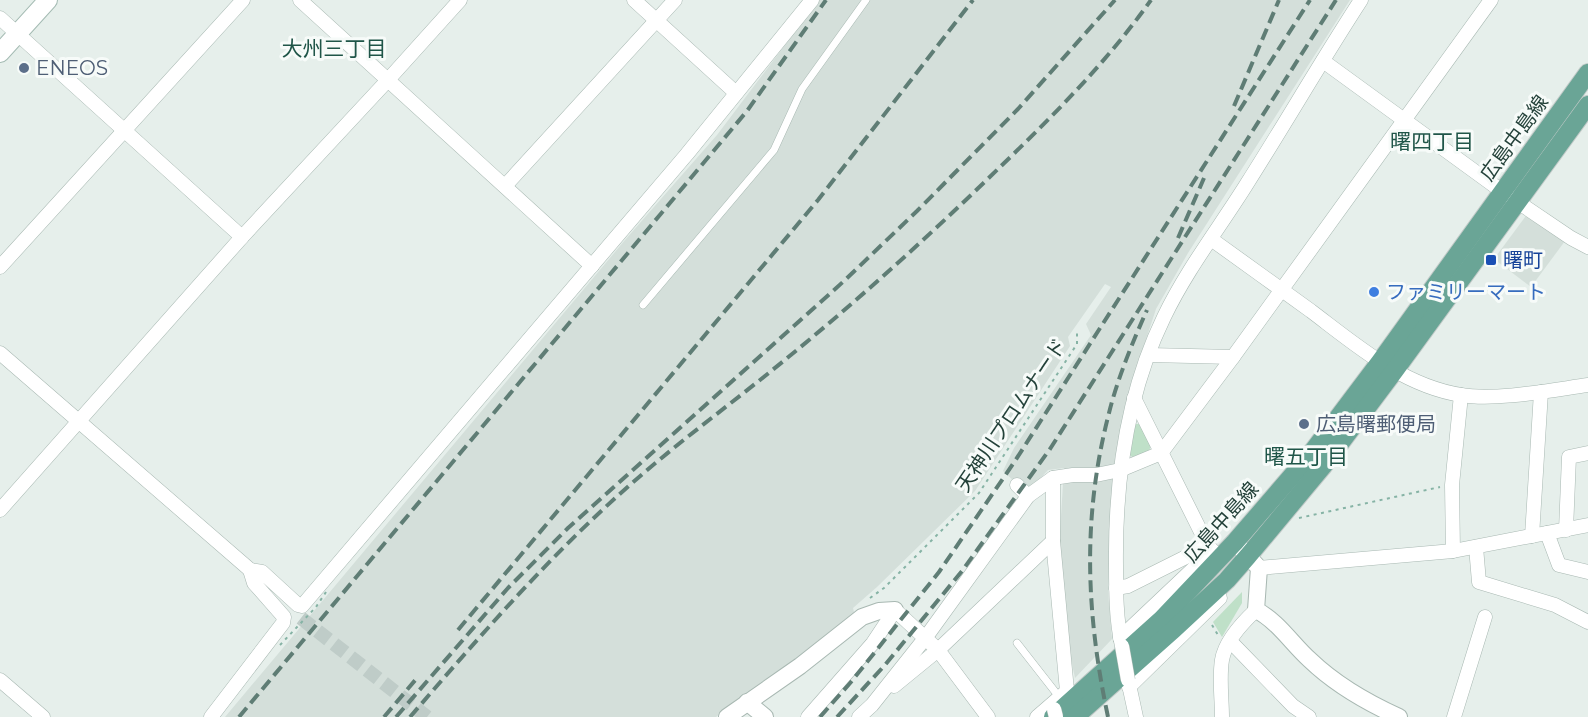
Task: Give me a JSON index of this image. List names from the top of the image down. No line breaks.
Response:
{"streets":{"main road":["広島中島線"],"path":["天神川プロムナード"]},"districts":["大州三丁目","曙四丁目","曙五丁目"],"places":{"other":["ENEOS","ファミリーマート","広島曙郵便局"],"transit":["曙町"]}}
